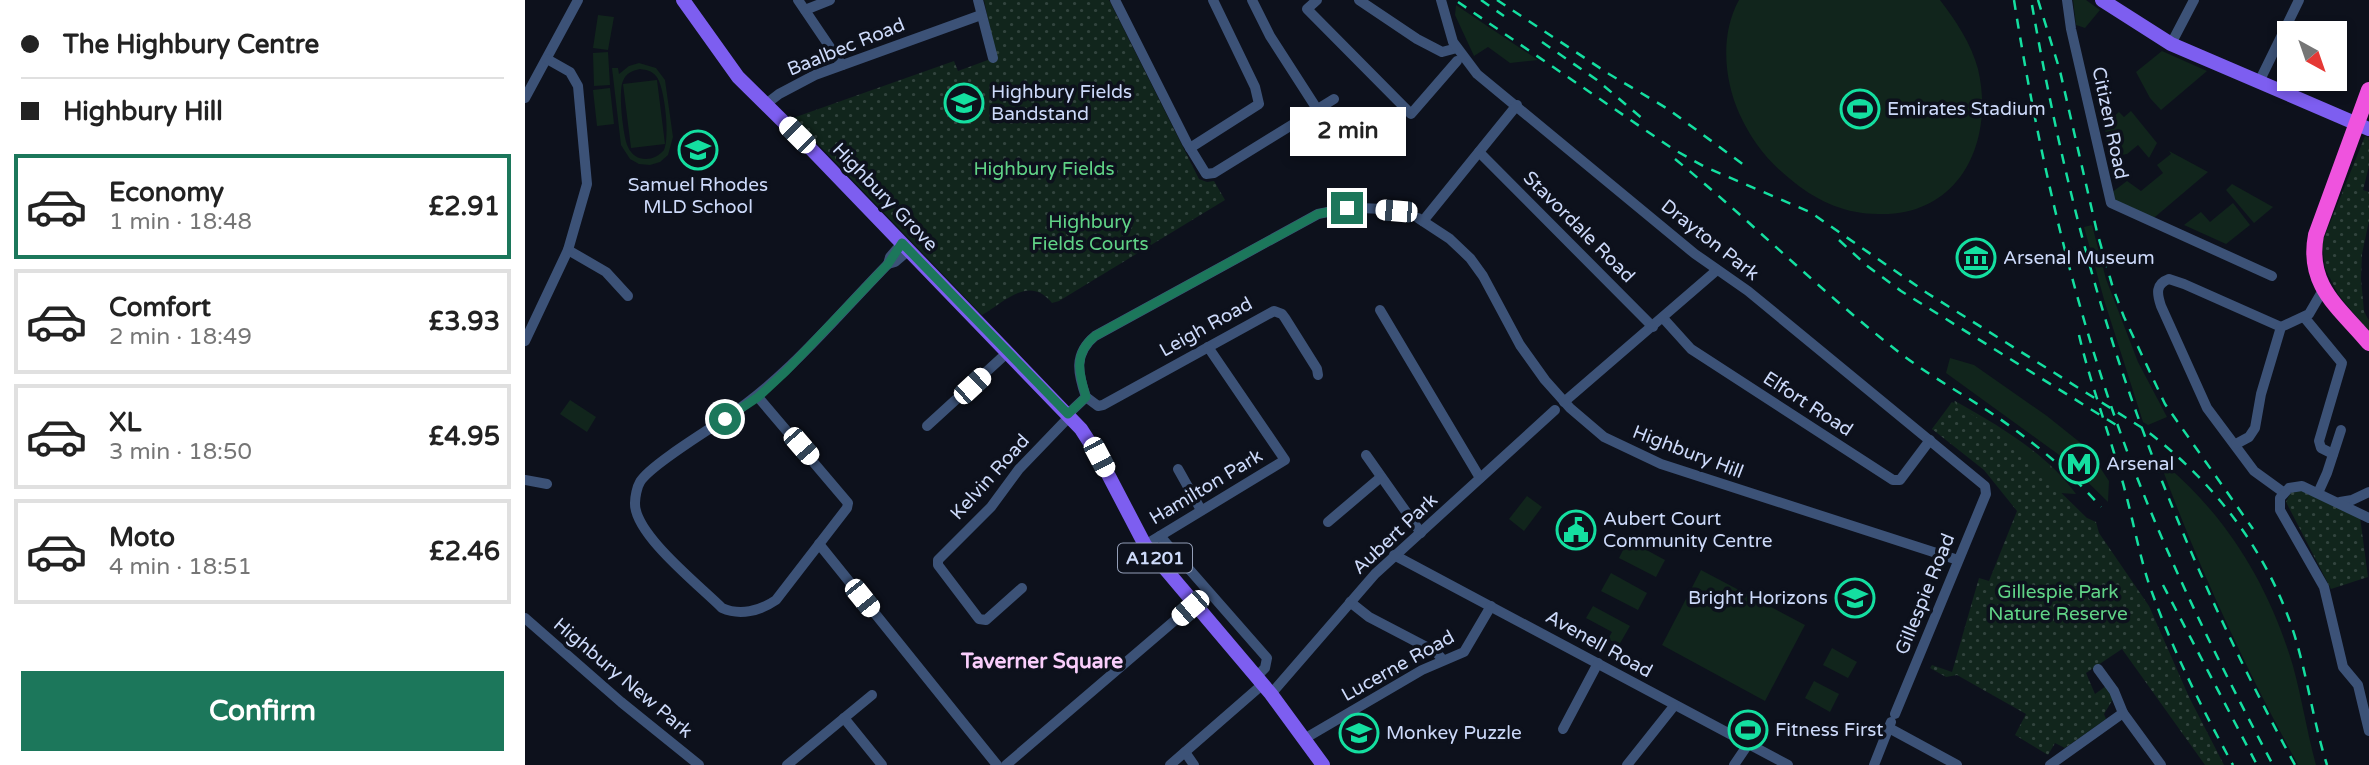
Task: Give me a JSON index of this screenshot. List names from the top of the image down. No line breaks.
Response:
{"streets":{"main road":["Highbury Grove","A1201"],"street":["Baalbec Road","Citizen Road","Stavordale Road","Drayton Park","Leigh Road","Elfort Road","Highbury Hill","Kelvin Road","Hamilton Park","Aubert Park","Gillespie Road","Avenell Road","Lucerne Road","Highbury New Park"]},"crossings":[["Baalbec Road","Highbury Grove"],["Highbury Grove","Kelvin Road"],["Highbury Grove","A1201"],["Stavordale Road","Aubert Park"],["Drayton Park","Elfort Road"],["Drayton Park","Aubert Park"],["Drayton Park","Gillespie Road"],["Leigh Road","Highbury Hill"],["Leigh Road","Hamilton Park"],["Elfort Road","Aubert Park"],["Highbury Hill","Aubert Park"],["Highbury Hill","Gillespie Road"],["Kelvin Road","A1201"],["Hamilton Park","A1201"],["Aubert Park","A1201"],["Aubert Park","Avenell Road"],["A1201","Lucerne Road"],["Avenell Road","Lucerne Road"]],"districts":["Taverner Square"],"parks":["Highbury Fields","Highbury Fields Courts","Gillespie Park Nature Reserve"],"places":{"school or university":["Highbury Fields Bandstand","Samuel Rhodes MLD School","Bright Horizons","Monkey Puzzle"],"sports":["Emirates Stadium","Fitness First"],"museum":["Arsenal Museum"],"metro station":["Arsenal"],"public building":["Aubert Court Community Centre"]},"north":"bottom right","page":{"banner":["The Highbury Centre","Highbury Hill"],"bubble":"2 min","list":[{"name":"Economy","note":"1 min · 18:48","value":"£2.91"},{"name":"Comfort","note":"2 min · 18:49","value":"£3.93"},{"name":"XL","note":"3 min · 18:50","value":"£4.95"},{"name":"Moto","note":"4 min · 18:51","value":"£2.46"}],"buttons":"Confirm"}}
